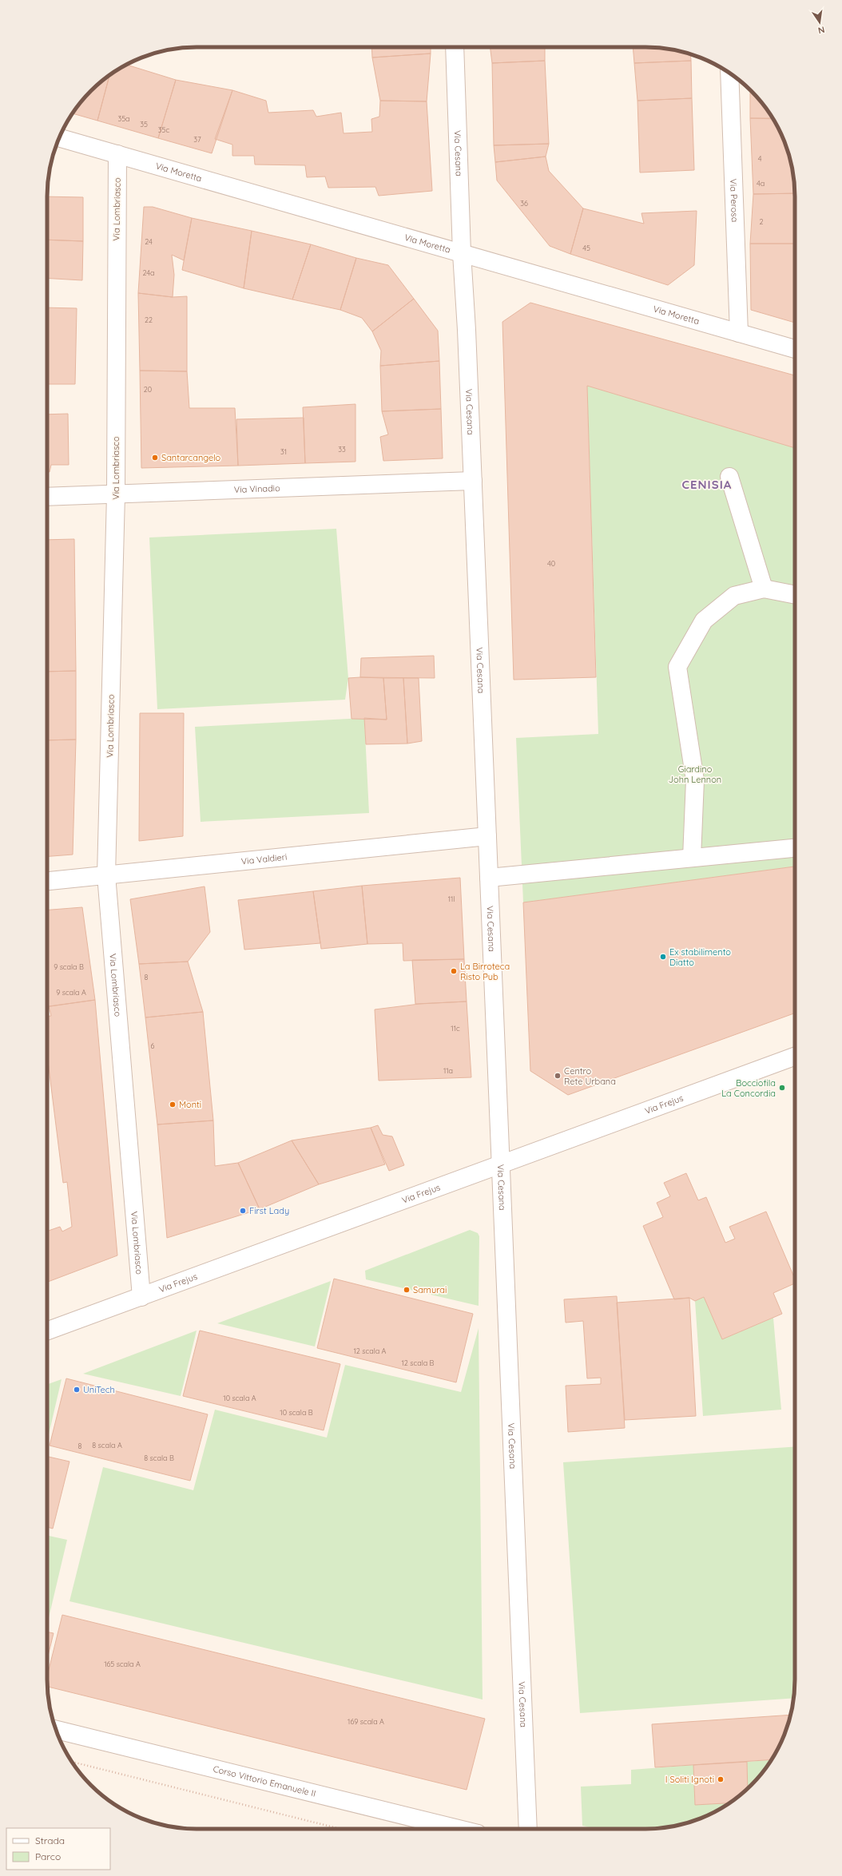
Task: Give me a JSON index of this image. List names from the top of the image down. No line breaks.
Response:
{"streets":{"street":["Via Cesana","Via Moretta","Via Perosa","Via Lombriasco","Via Vinadio","Via Valdieri","Via Frejus","Corso Vittorio Emanuele II"]},"crossings":[["Via Cesana","Via Moretta"],["Via Cesana","Via Vinadio"],["Via Cesana","Via Valdieri"],["Via Cesana","Via Frejus"],["Via Moretta","Via Perosa"],["Via Moretta","Via Lombriasco"],["Via Lombriasco","Via Vinadio"],["Via Lombriasco","Via Valdieri"],["Via Lombriasco","Via Frejus"]],"districts":["CENISIA"],"parks":["Giardino John Lennon"],"places":["Santarcangelo","Ex stabilimento Diatto","La Birroteca Risto Pub","Centro Rete Urbana","Bocciofila La Concordia","Monti","First Lady","Samurai","UniTech","I Soliti Ignoti"],"house_numbers":["35a","35","35c","37","4","4a","36","2","24","45","24a","22","20","33","31","40","11l","9 scala B","8","9 scala A","11c","6","11a","12 scala A","12 scala B","10 scala A","10 scala B","8 scala A","8","8 scala B","165 scala A","169 scala A"],"legend":["Strada","Parco"],"north":"bottom"}
